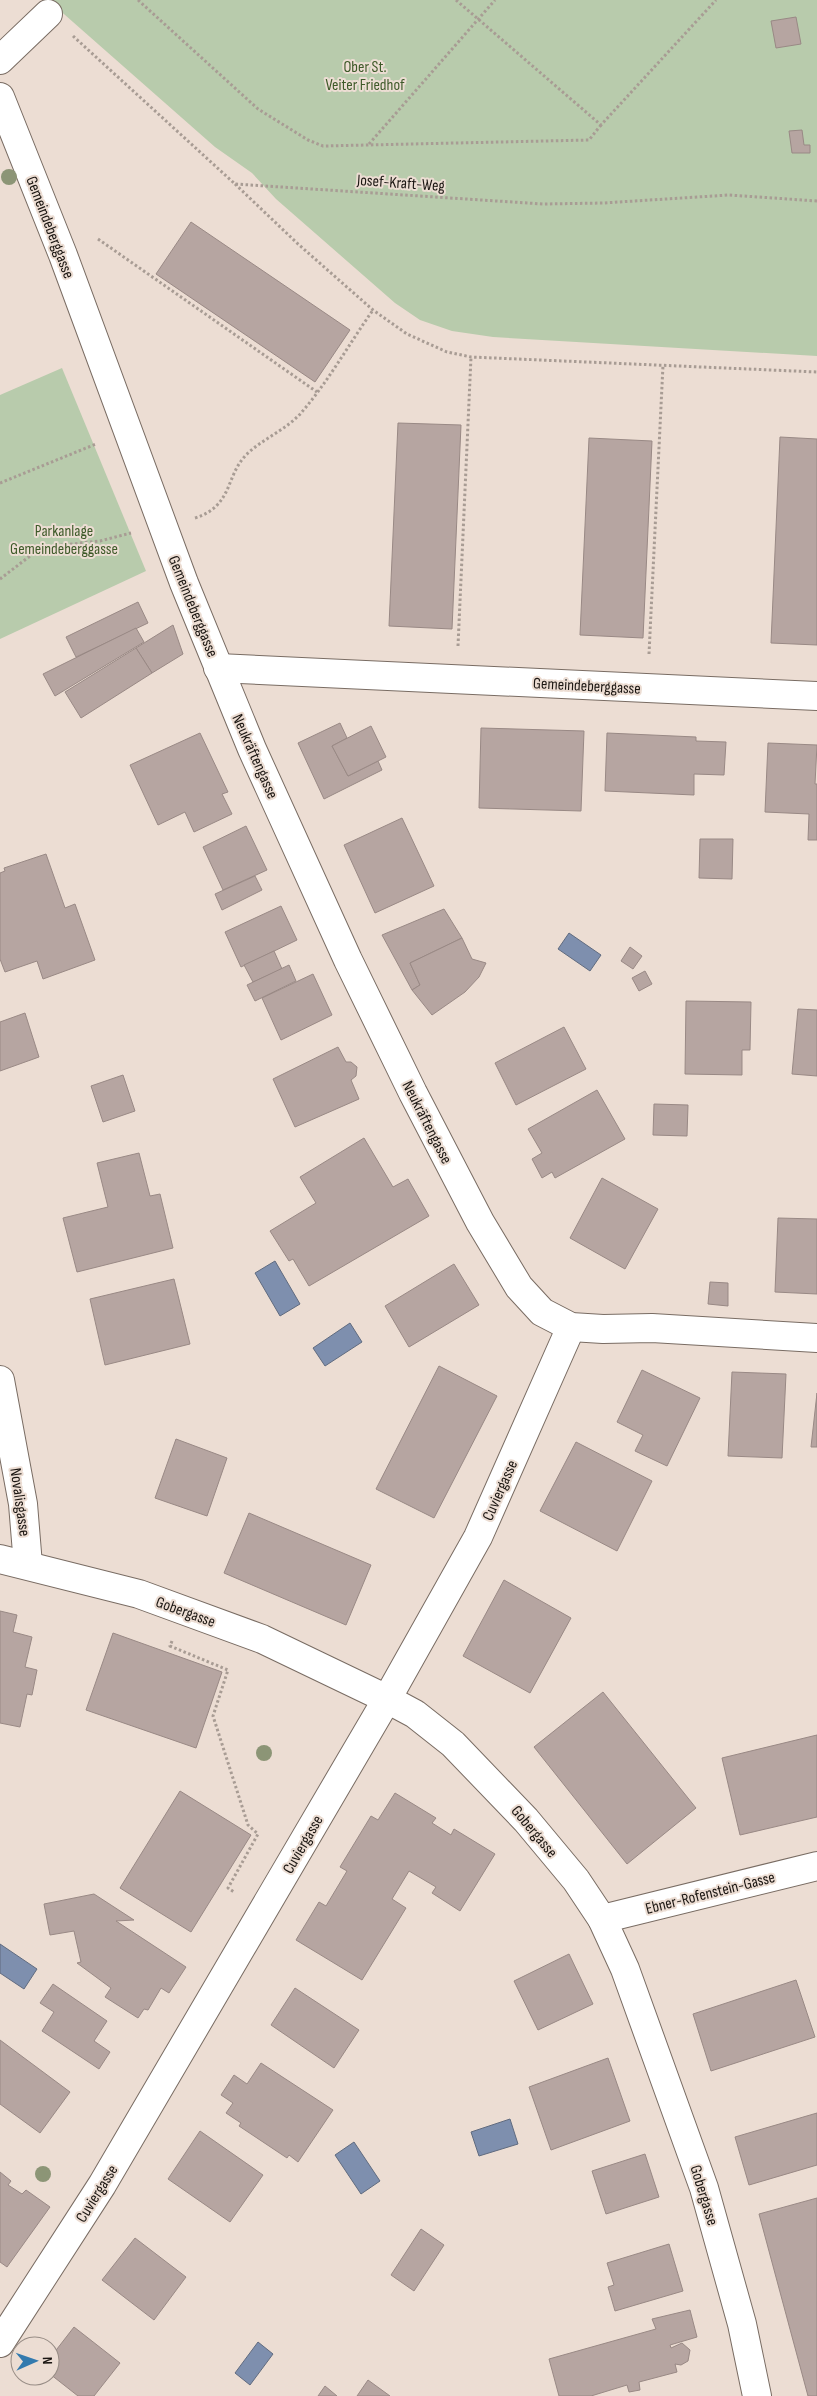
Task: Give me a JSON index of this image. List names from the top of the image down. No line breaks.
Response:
{"streets":{"street":["Gemeindeberggasse","Neukräftengasse","Cuviergasse","Novalisgasse","Gobergasse","Ebner-Rofenstein-Gasse"],"path":["Josef-Kraft-Weg"]},"crossings":[["Gemeindeberggasse","Neukräftengasse"],["Neukräftengasse","Cuviergasse"],["Cuviergasse","Gobergasse"],["Novalisgasse","Gobergasse"],["Gobergasse","Ebner-Rofenstein-Gasse"]],"parks":["Ober St. Veiter Friedhof","Parkanlage Gemeindeberggasse"],"north":"right"}
